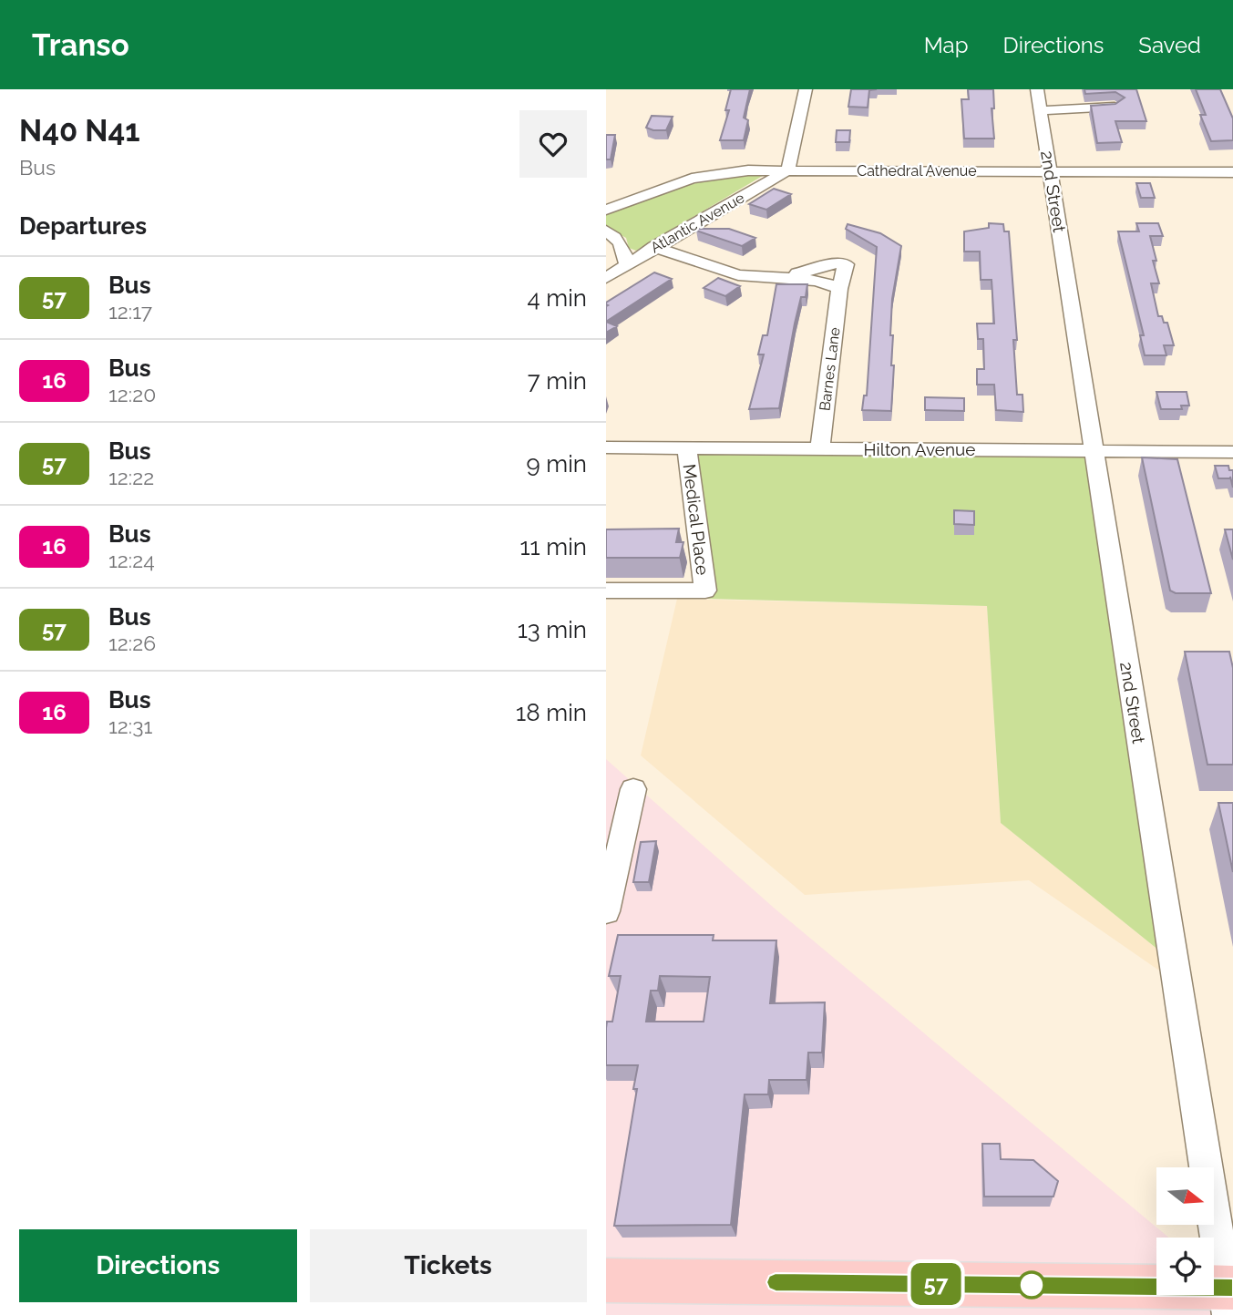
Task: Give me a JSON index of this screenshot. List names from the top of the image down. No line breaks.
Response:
{"streets":{"street":["Cathedral Avenue","2nd Street","Atlantic Avenue","Barnes Lane","Hilton Avenue","Medical Place"]},"crossings":[["Cathedral Avenue","2nd Street"],["Cathedral Avenue","Atlantic Avenue"],["2nd Street","Hilton Avenue"],["Atlantic Avenue","Barnes Lane"],["Barnes Lane","Hilton Avenue"],["Hilton Avenue","Medical Place"]],"lines":["bus line 57"],"north":"right","page":{"header":"Transo","nav":["Map","Directions","Saved"],"heading":[["N40 N41","Bus"],"Departures"],"on_map":"57","list":[{"mark":"57","name":"Bus","note":"12:17","value":"4 min"},{"mark":"16","name":"Bus","note":"12:20","value":"7 min"},{"mark":"57","name":"Bus","note":"12:22","value":"9 min"},{"mark":"16","name":"Bus","note":"12:24","value":"11 min"},{"mark":"57","name":"Bus","note":"12:26","value":"13 min"},{"mark":"16","name":"Bus","note":"12:31","value":"18 min"}],"buttons":["Directions","Tickets"]}}
